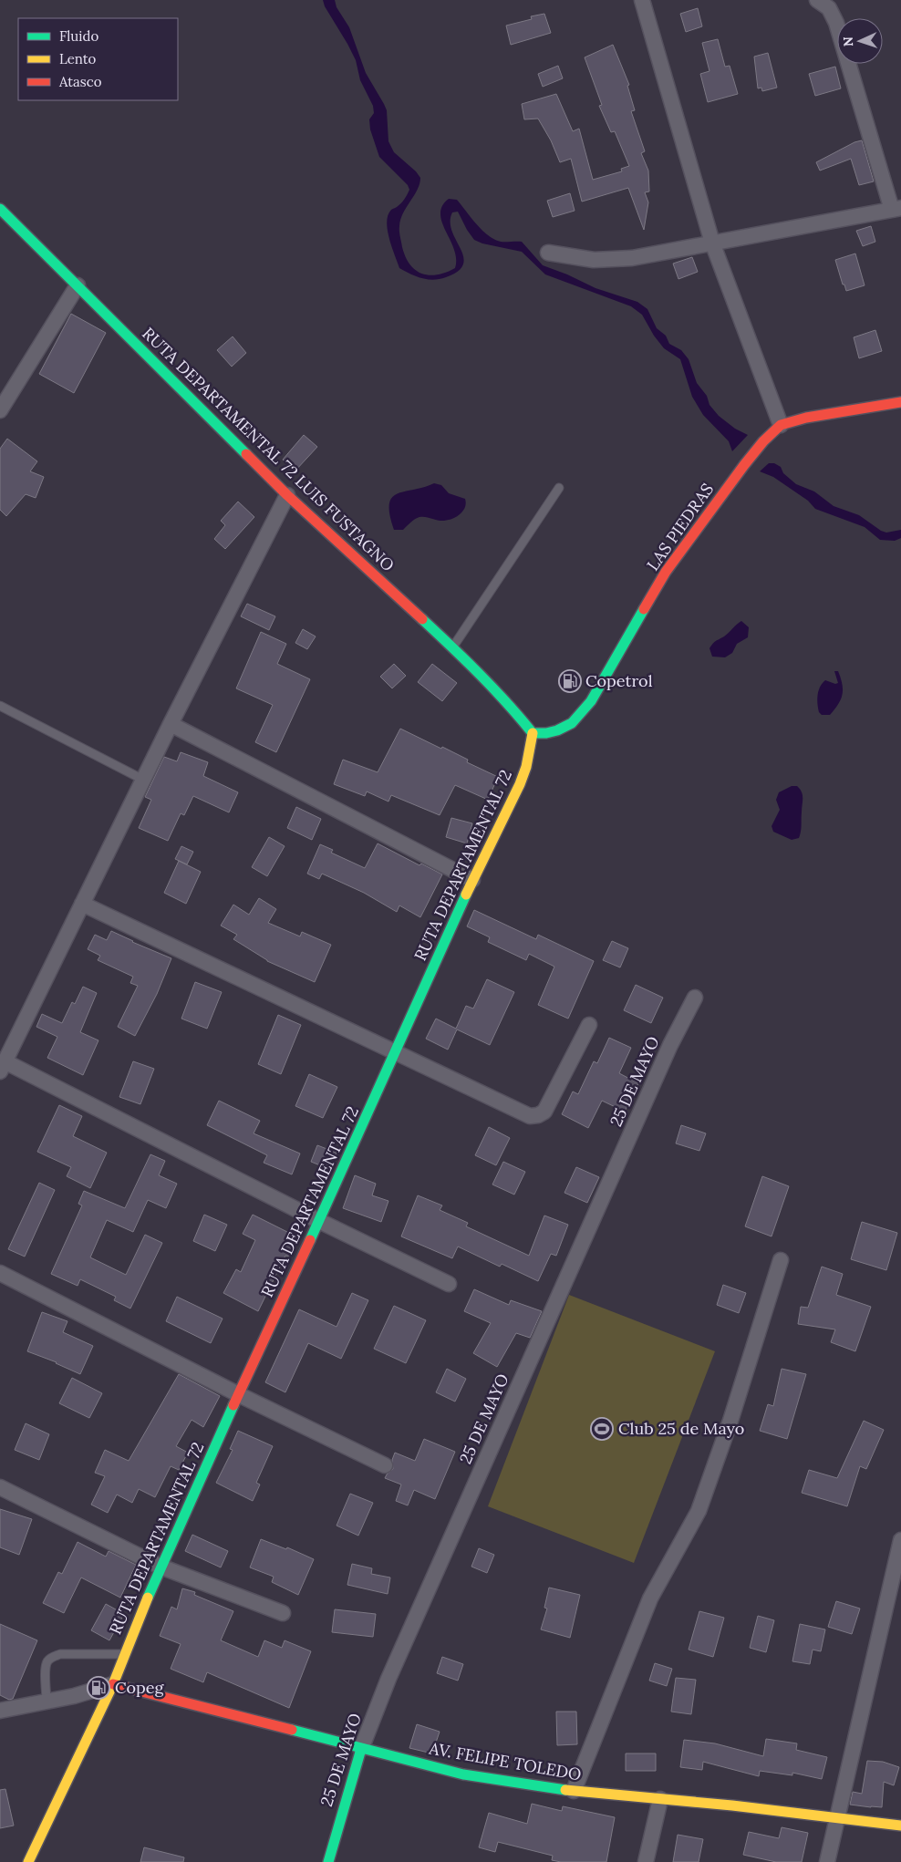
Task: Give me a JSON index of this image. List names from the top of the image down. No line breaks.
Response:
{"streets":{"main road":["RUTA DEPARTAMENTAL 72 LUIS FUSTAGNO","LAS PIEDRAS","RUTA DEPARTAMENTAL 72","25 DE MAYO","AV. FELIPE TOLEDO"]},"crossings":[["RUTA DEPARTAMENTAL 72 LUIS FUSTAGNO","LAS PIEDRAS"],["RUTA DEPARTAMENTAL 72 LUIS FUSTAGNO","RUTA DEPARTAMENTAL 72"],["LAS PIEDRAS","RUTA DEPARTAMENTAL 72"],["RUTA DEPARTAMENTAL 72","AV. FELIPE TOLEDO"],["25 DE MAYO","AV. FELIPE TOLEDO"]],"places":{"fuel station":["Copetrol","Copeg"],"sports":["Club 25 de Mayo"]},"legend":["Fluido","Lento","Atasco"],"north":"left"}
